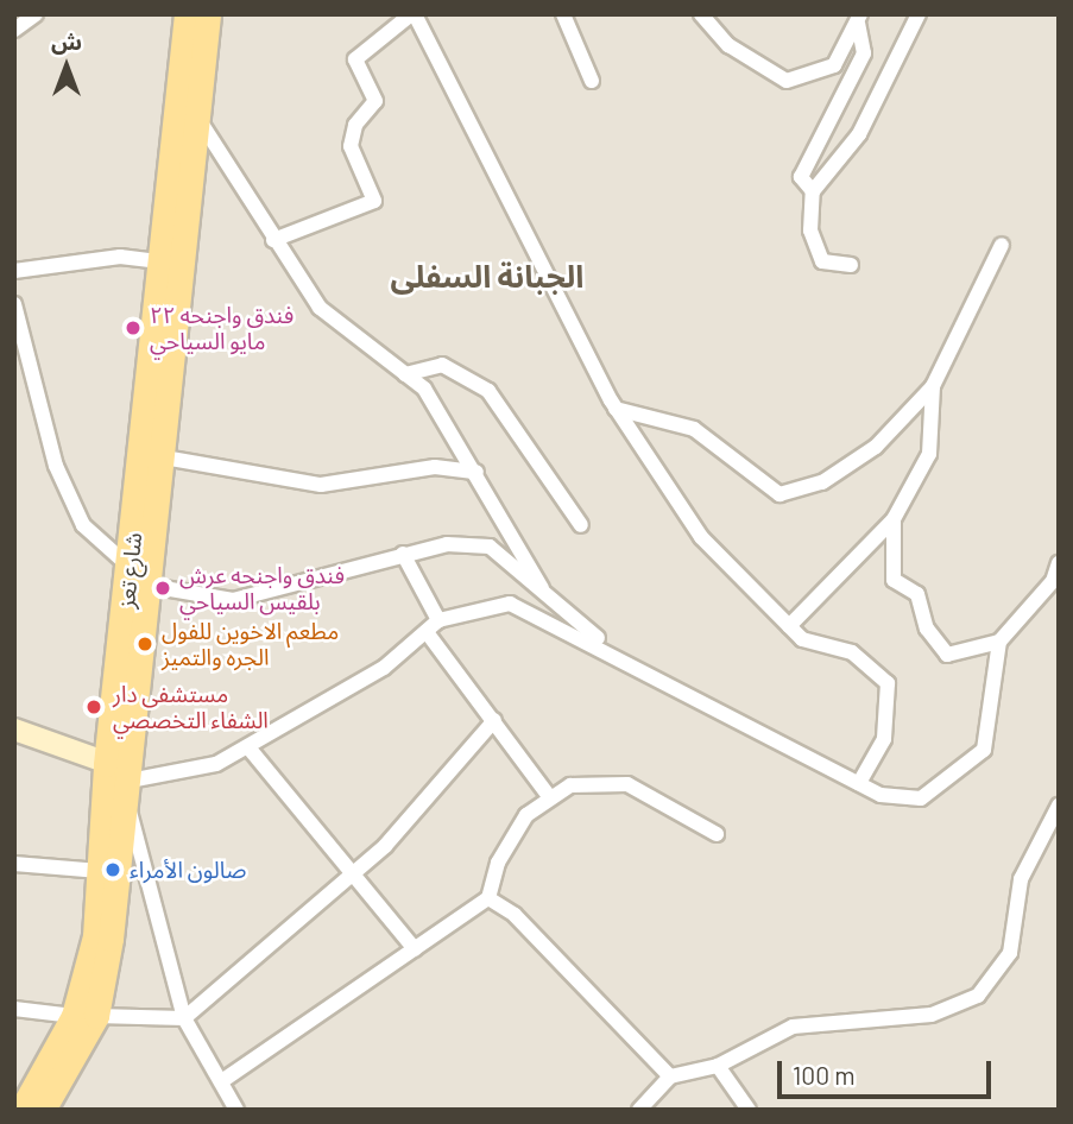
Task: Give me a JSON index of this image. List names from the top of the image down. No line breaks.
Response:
{"streets":{"main road":["شارع تعز"]},"districts":["الجبانة السفلى"],"places":["فندق واجنحه ٢٢ مايو السياحي","فندق واجنحه عرش بلقيس السياحي","مطعم الاخوين للفول الجره والتميز","مستشفى دار الشفاء التخصصي","صالون الأمراء"],"scale_bar":"100 m","north":"top"}
